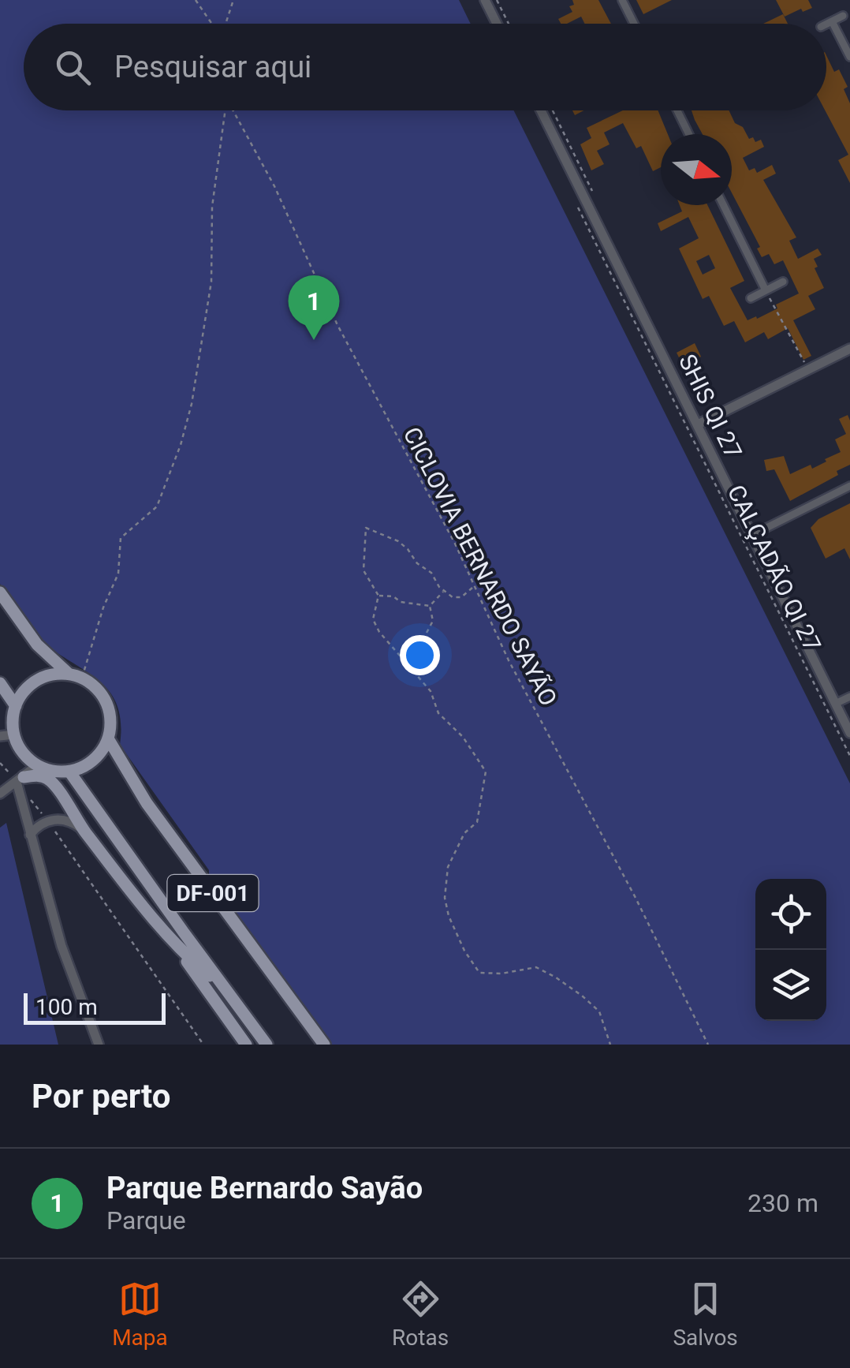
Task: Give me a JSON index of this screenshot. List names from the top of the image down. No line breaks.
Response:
{"streets":{"main road":["DF-001"],"street":["SHIS QI 27"],"path":["CICLOVIA BERNARDO SAYÃO","CALÇADÃO QI 27"]},"scale_bar":"100 m","north":"right","page":{"search":"Pesquisar aqui","pins":"1","scale":"100 m","heading":"Por perto","list":[{"mark":"1","name":"Parque Bernardo Sayão","note":"Parque","value":"230 m"}],"nav":["Mapa","Rotas","Salvos"]}}
